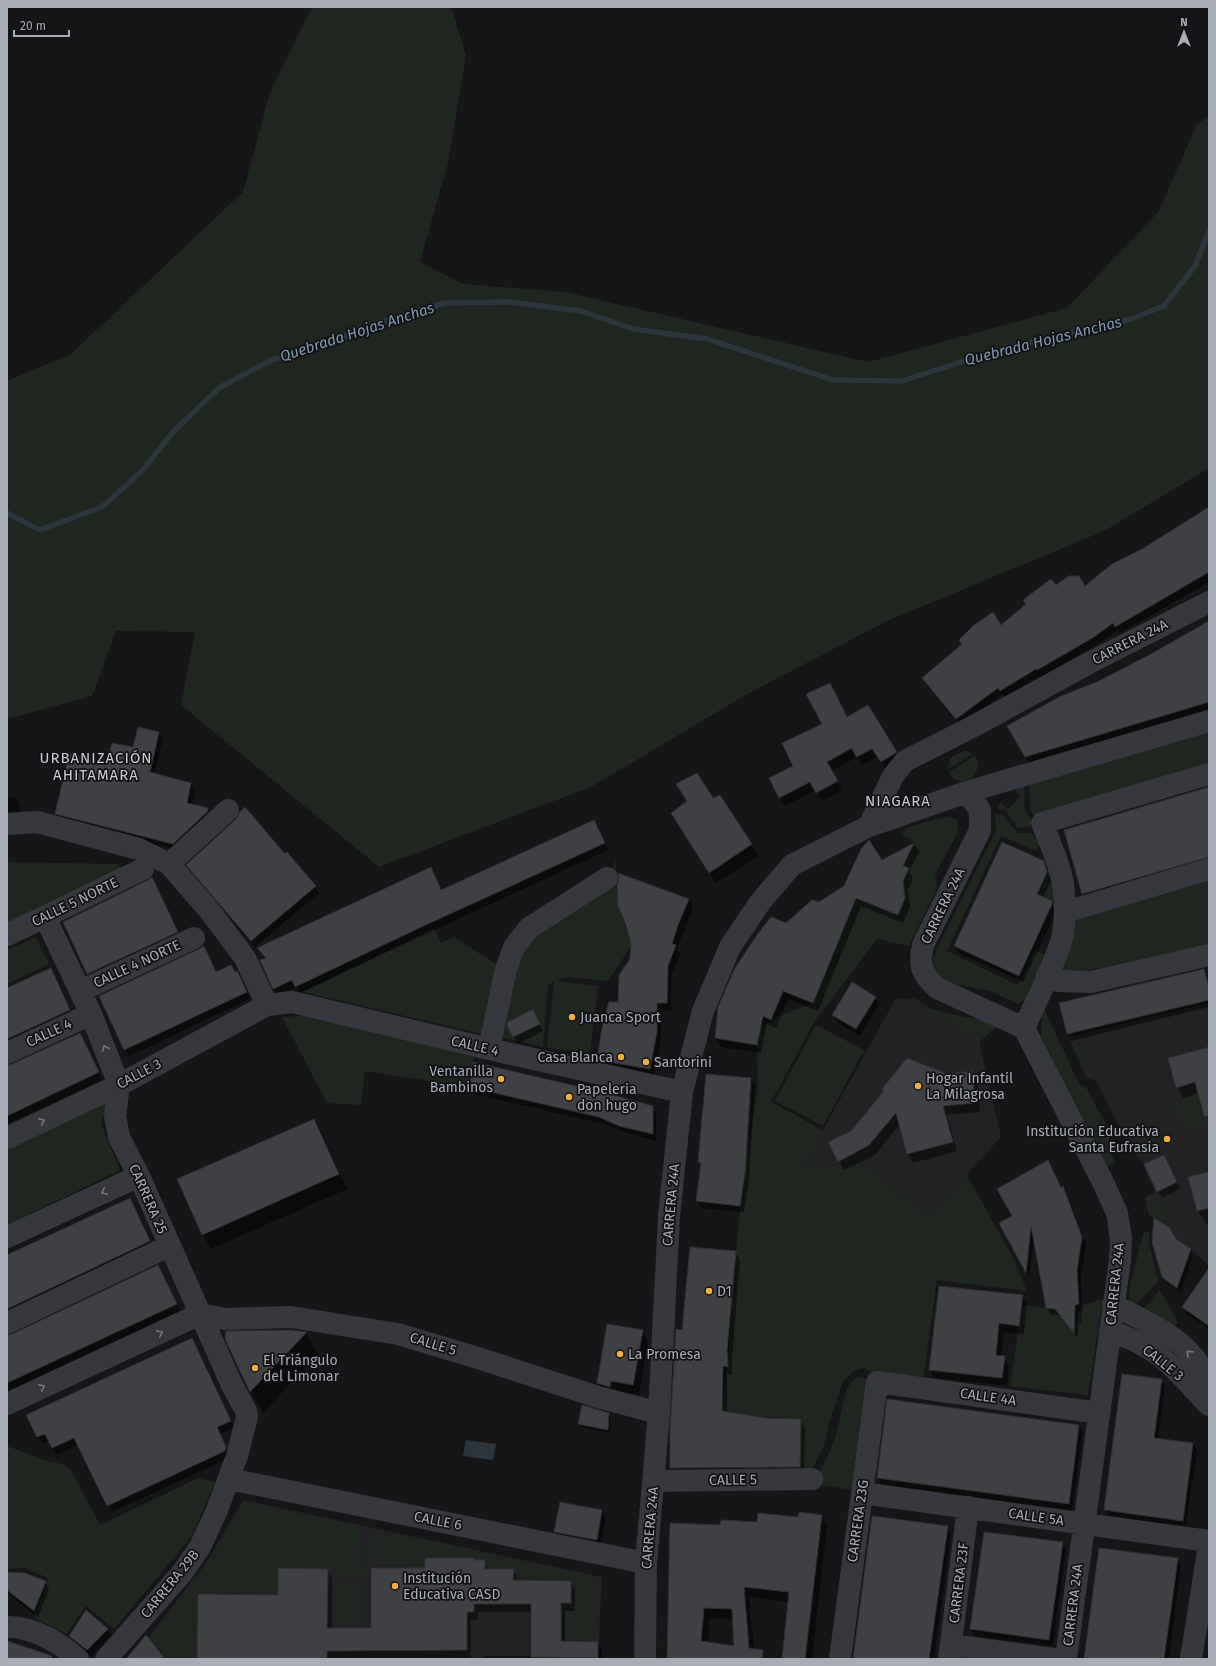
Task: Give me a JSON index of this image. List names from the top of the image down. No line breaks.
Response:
{"streets":{"street":["CARRERA 24A","CALLE 5 NORTE","CALLE 4 NORTE","CALLE 4","CALLE 3","CARRERA 25","CALLE 5","CALLE 4A","CALLE 5A","CALLE 6","CARRERA 23G","CARRERA 23F","CARRERA 29B"]},"crossings":[["CARRERA 24A","CALLE 4"],["CARRERA 24A","CALLE 3"],["CARRERA 24A","CALLE 5"],["CARRERA 24A","CALLE 4A"],["CARRERA 24A","CALLE 5A"],["CARRERA 24A","CALLE 6"],["CALLE 5 NORTE","CARRERA 25"],["CALLE 4 NORTE","CARRERA 25"],["CALLE 4","CALLE 3"],["CALLE 4","CARRERA 25"],["CALLE 3","CARRERA 25"],["CARRERA 25","CALLE 5"],["CARRERA 25","CALLE 6"],["CARRERA 25","CARRERA 29B"],["CALLE 4A","CARRERA 23G"],["CALLE 5A","CARRERA 23G"],["CALLE 5A","CARRERA 23F"],["CALLE 6","CARRERA 29B"]],"districts":["URBANIZACIÓN AHITAMARA","NIAGARA"],"water":["Quebrada Hojas Anchas"],"places":["Juanca Sport","Casa Blanca","Santorini","Ventanilla Bambinos","Hogar Infantil La Milagrosa","Papeleria don hugo","Institución Educativa Santa Eufrasia","D1","La Promesa","El Triángulo del Limonar","Institución Educativa CASD"],"scale_bar":"20 m","north":"top"}
